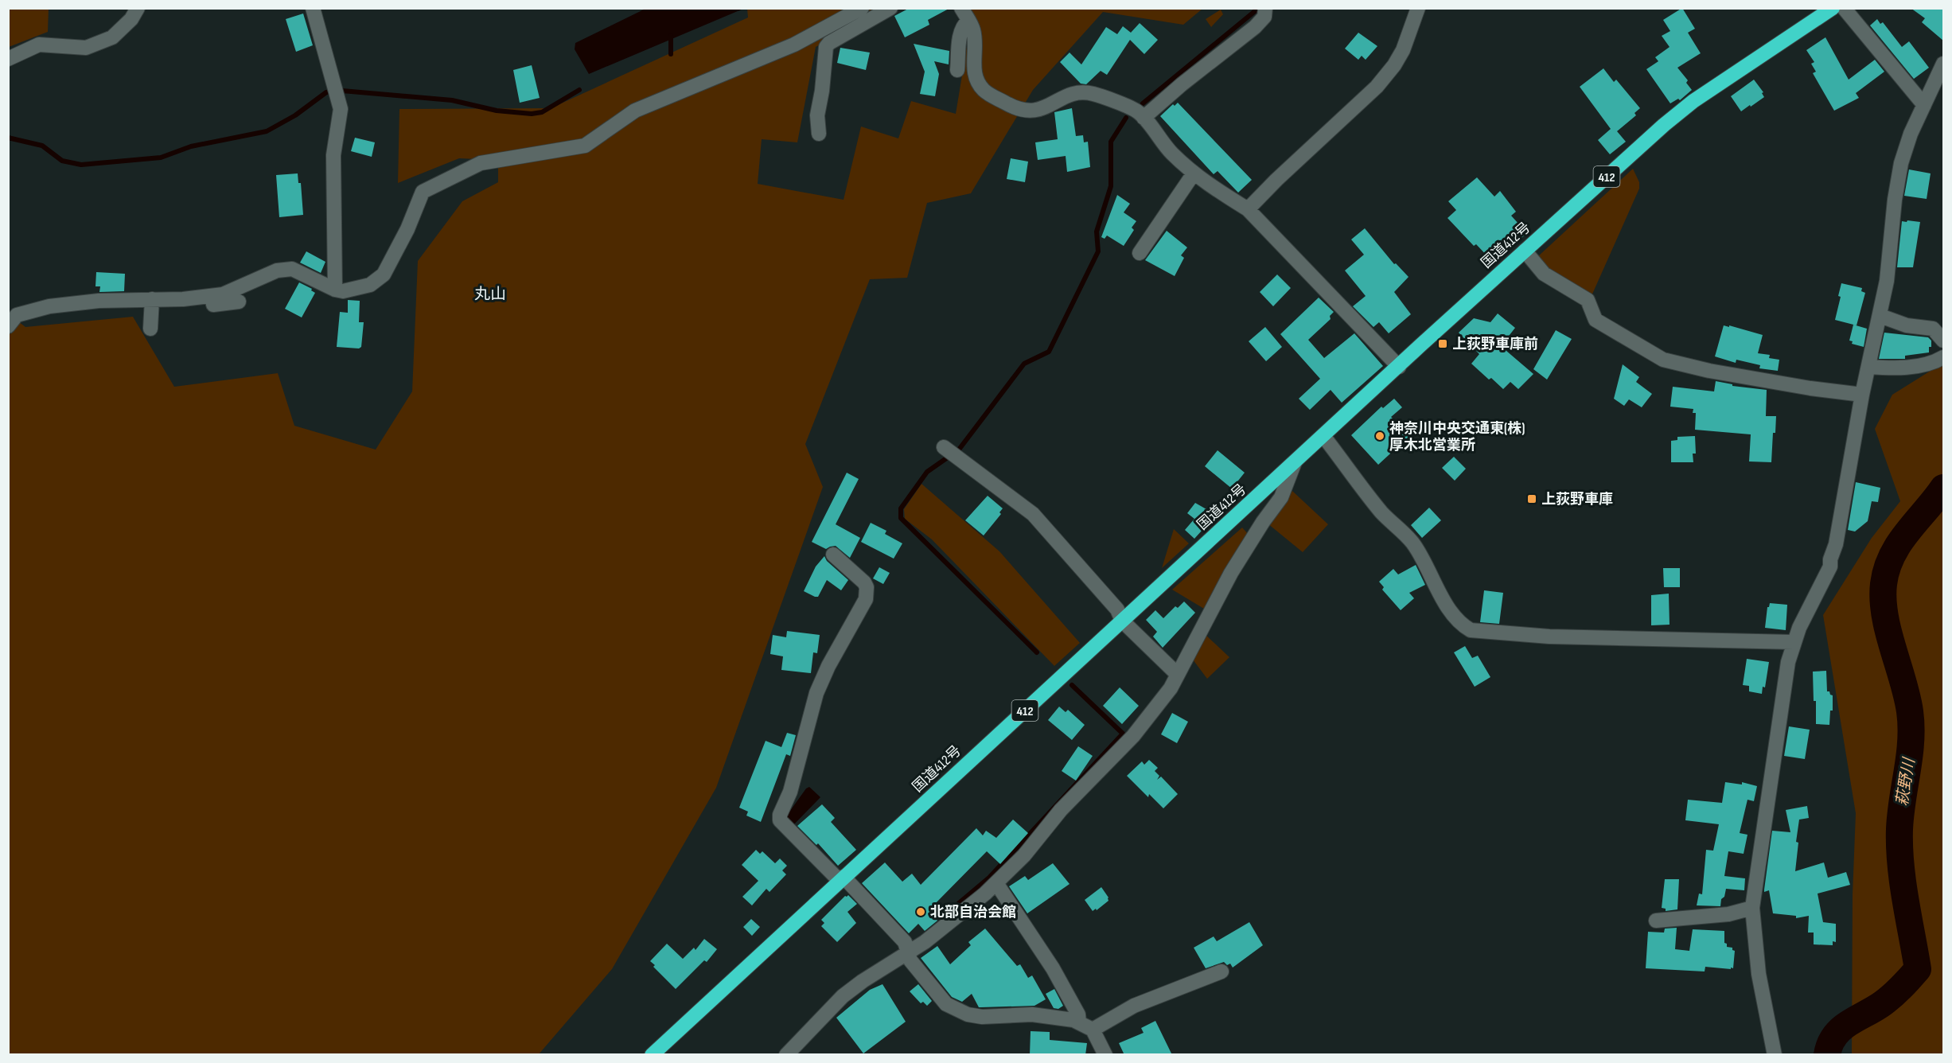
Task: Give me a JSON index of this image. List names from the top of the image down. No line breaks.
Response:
{"streets":{"highway":["412","国道412号"]},"districts":["丸山"],"water":["萩野川"],"places":{"transit":["上荻野車庫前","上荻野車庫"],"other":["神奈川中央交通東(株) 厚木北営業所","北部自治会館"]}}
